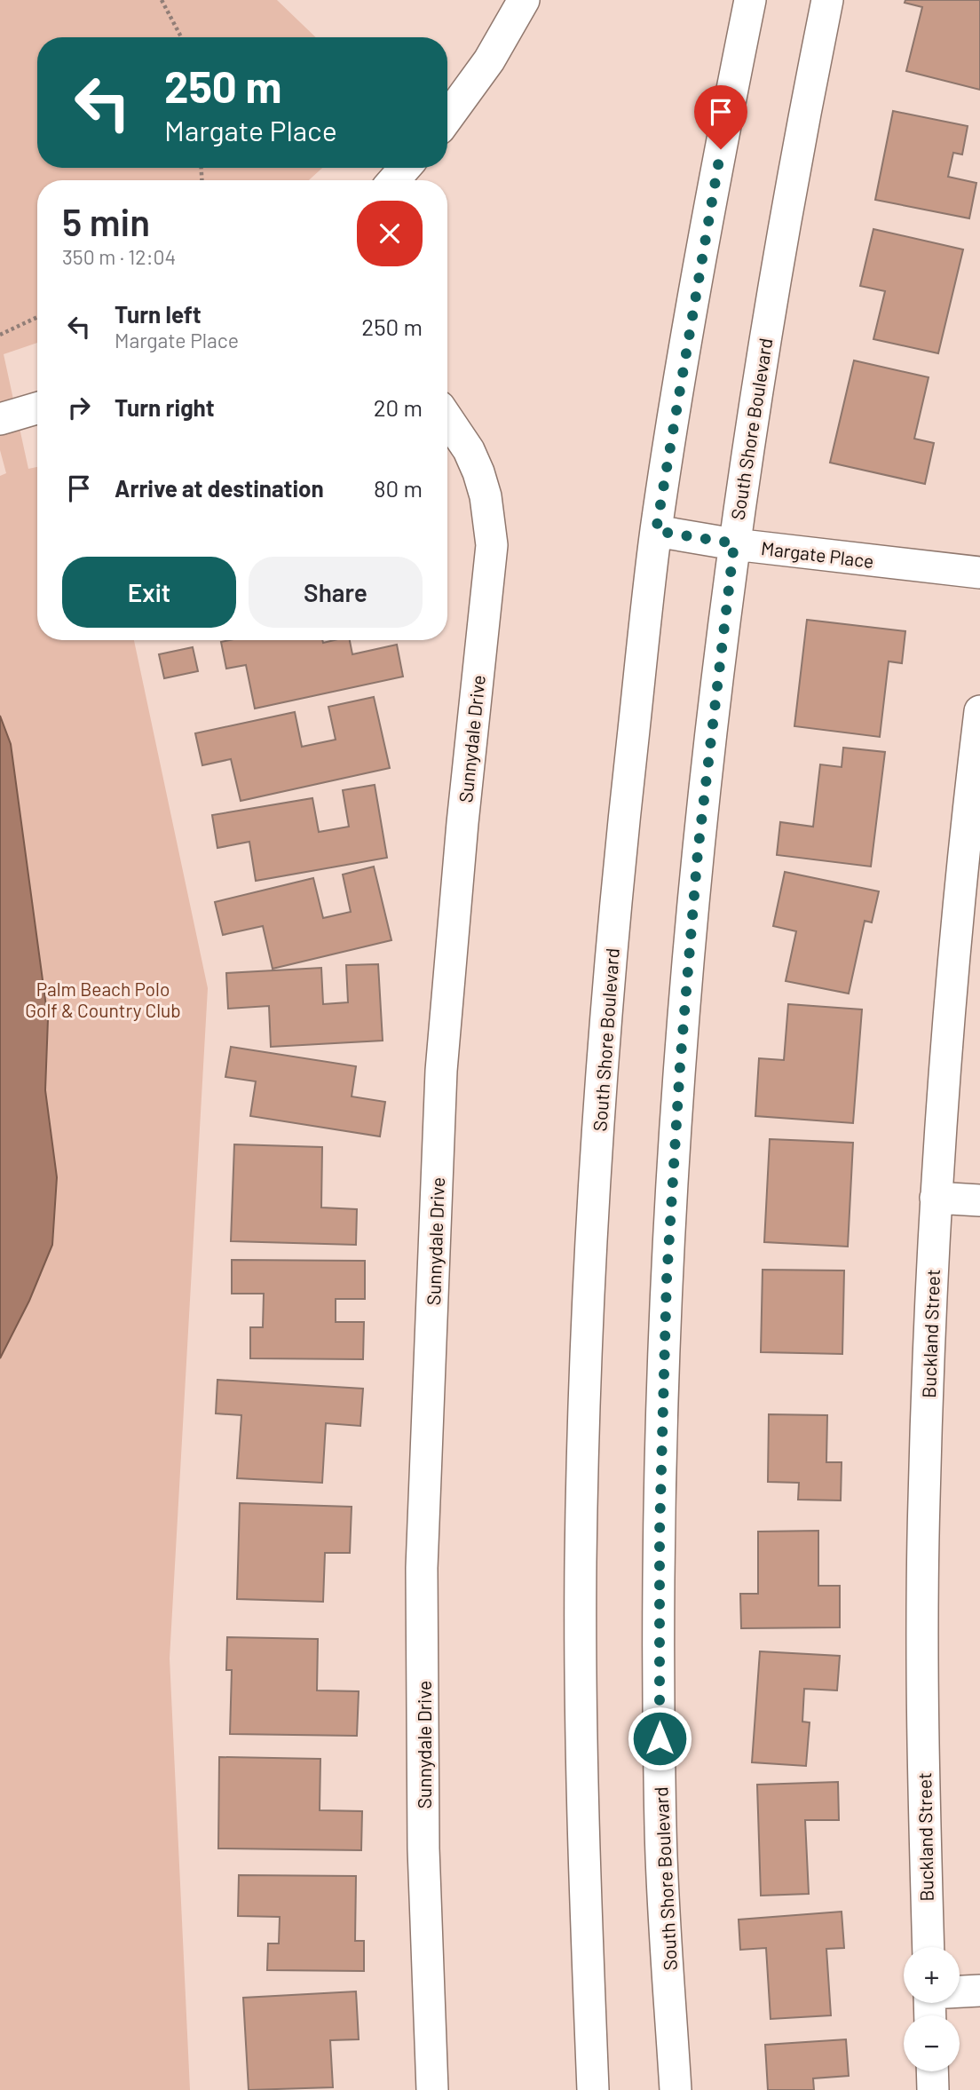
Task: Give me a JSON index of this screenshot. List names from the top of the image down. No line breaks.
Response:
{"streets":{"street":["South Shore Boulevard","Margate Place","Sunnydale Drive","Buckland Street"]},"crossings":[["South Shore Boulevard","Margate Place"]],"parks":["Palm Beach Polo Golf & Country Club"],"page":{"turn":["250 m","Margate Place"],"heading":["5 min","350 m · 12:04"],"list":[{"name":"Turn left","note":"Margate Place","value":"250 m"},{"name":"Turn right","value":"20 m"},{"name":"Arrive at destination","value":"80 m"}],"buttons":["Exit","Share"],"map_buttons":["+","−"]}}
